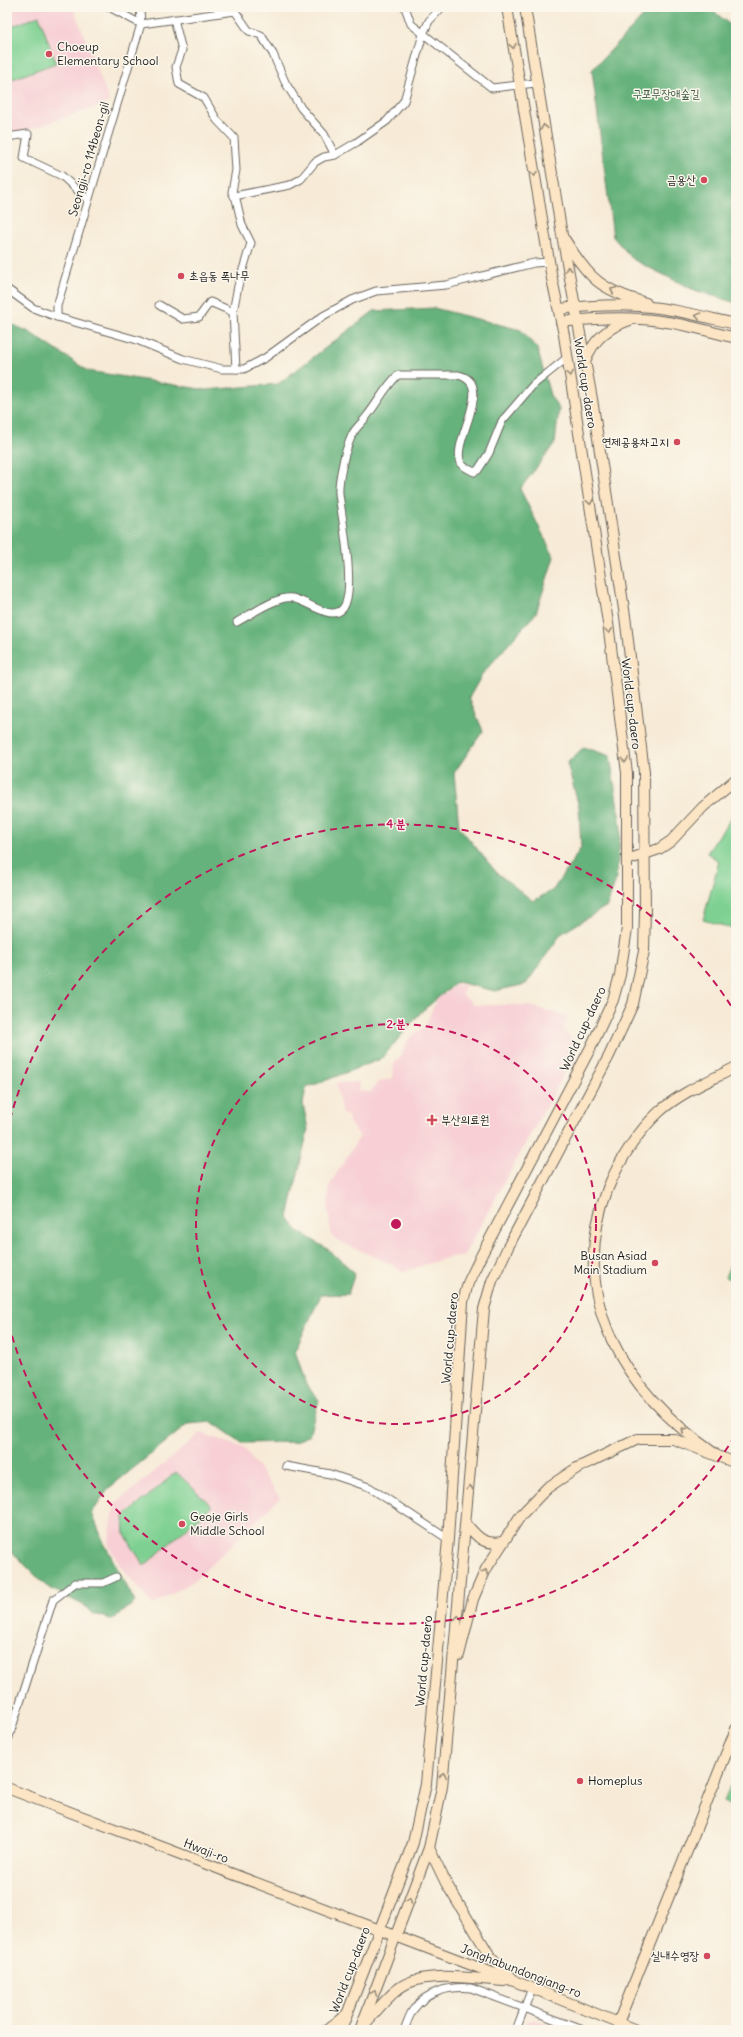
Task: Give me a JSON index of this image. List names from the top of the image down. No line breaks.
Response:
{"streets":{"main road":["World cup-daero","Hwaji-ro","Jonghabundongjang-ro"],"street":["Seongji-ro 114beon-gil"]},"crossings":[["World cup-daero","Hwaji-ro"],["World cup-daero","Jonghabundongjang-ro"],["Hwaji-ro","Jonghabundongjang-ro"]],"parks":["구포무장애숲길"],"places":{"other":["Choeup Elementary School","금용산","초읍동 폭나무","연제공용차고지","Busan Asiad Main Stadium","Geoje Girls Middle School","Homeplus","실내수영장"],"health":["부산의료원"]},"rings":["4 분","2 분"]}
